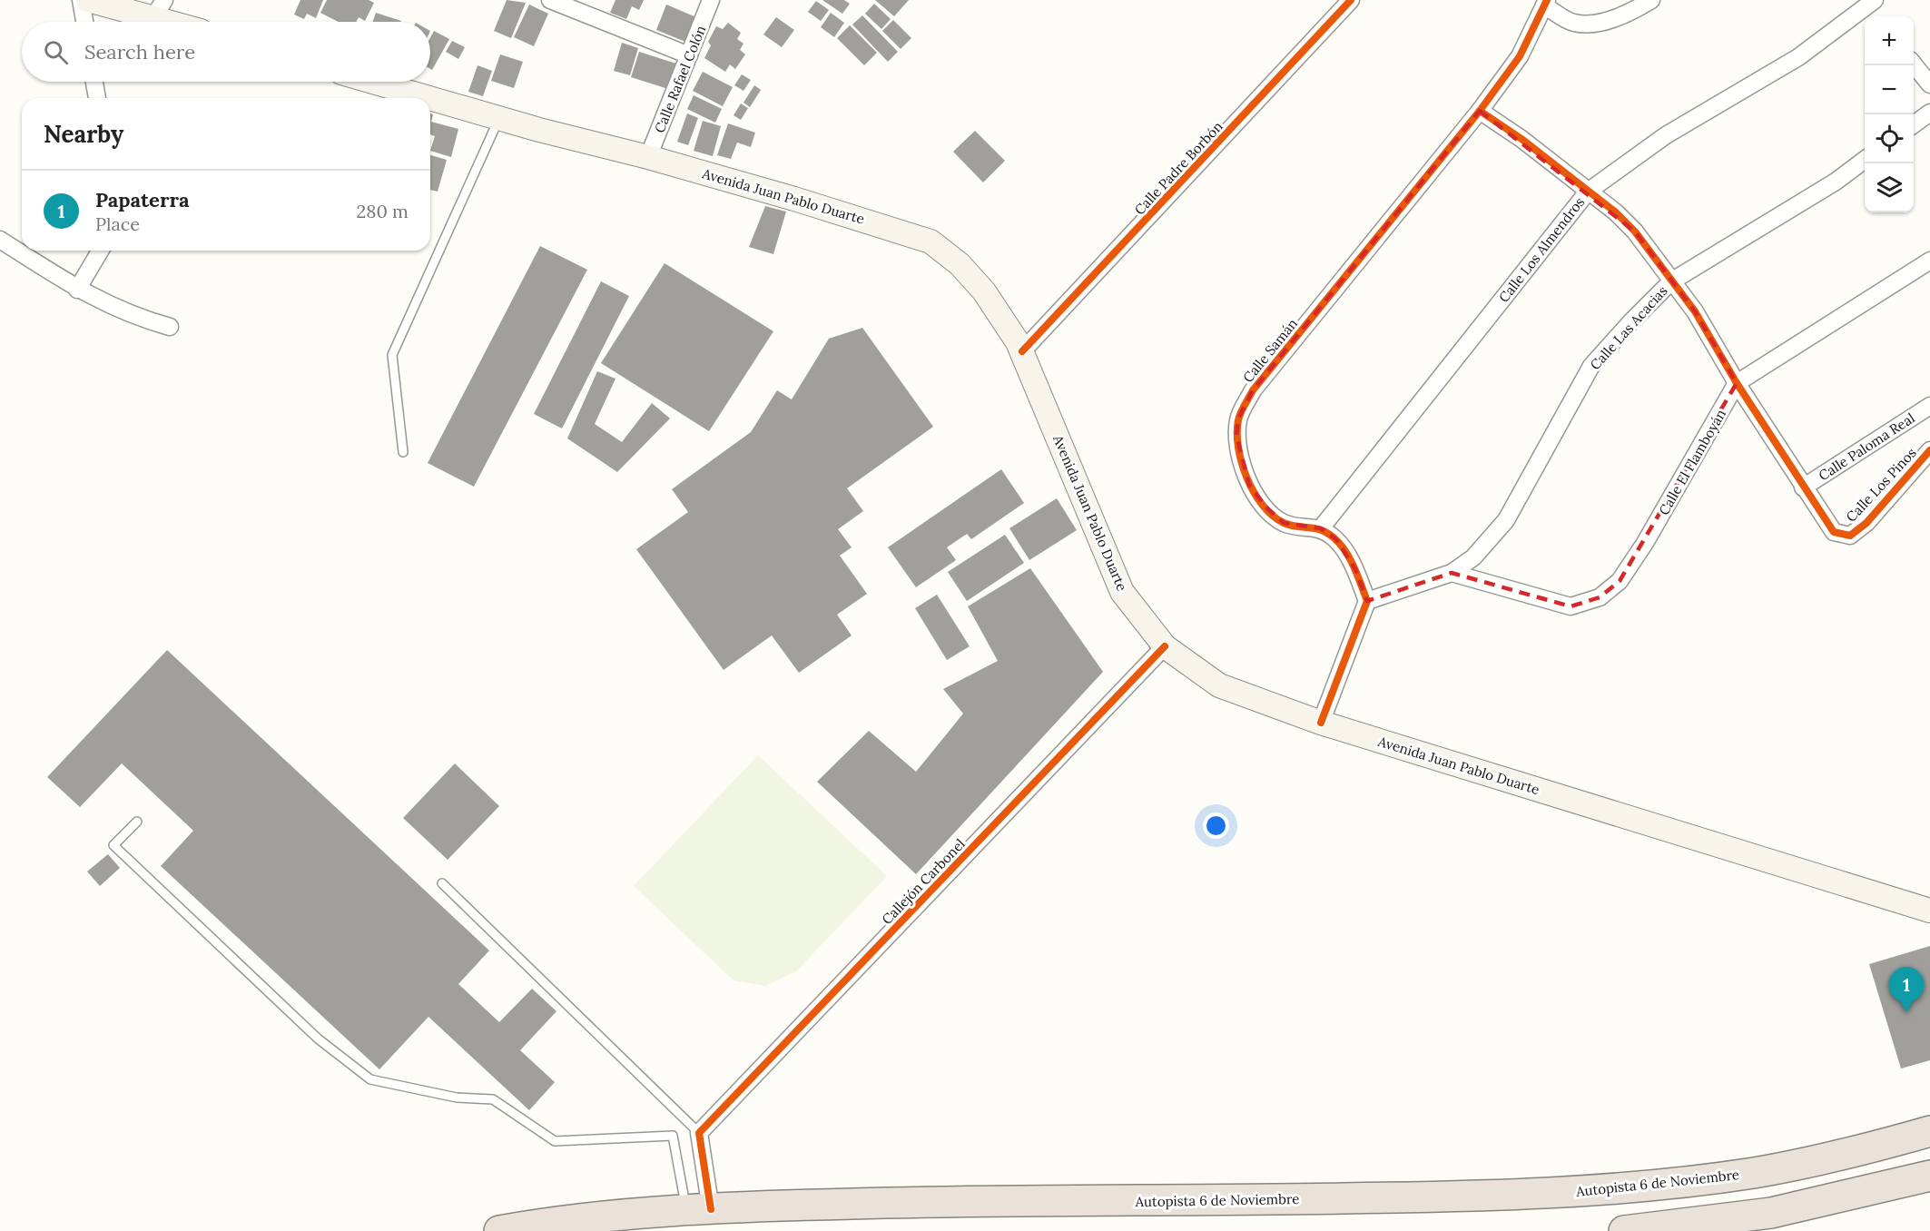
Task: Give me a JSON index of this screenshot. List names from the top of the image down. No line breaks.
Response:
{"streets":{"highway":["Autopista 6 de Noviembre"],"main road":["Avenida Juan Pablo Duarte"],"street":["Calle Rafael Colón","Calle Padre Borbón","Calle Los Almendros","Calle Las Acacias","Calle Samán","Calle Paloma Real","Calle El Flamboyán","Calle Los Pinos","Callejón Carbonel"]},"crossings":[["Calle Rafael Colón","Avenida Juan Pablo Duarte"],["Calle Padre Borbón","Avenida Juan Pablo Duarte"],["Avenida Juan Pablo Duarte","Callejón Carbonel"],["Calle Los Almendros","Calle Samán"],["Calle Las Acacias","Calle El Flamboyán"],["Calle Paloma Real","Calle Los Pinos"]],"page":{"map_buttons":["+","−"],"search":"Search here","heading":"Nearby","list":[{"mark":"1","name":"Papaterra","note":"Place","value":"280 m"}],"pins":"1"}}
